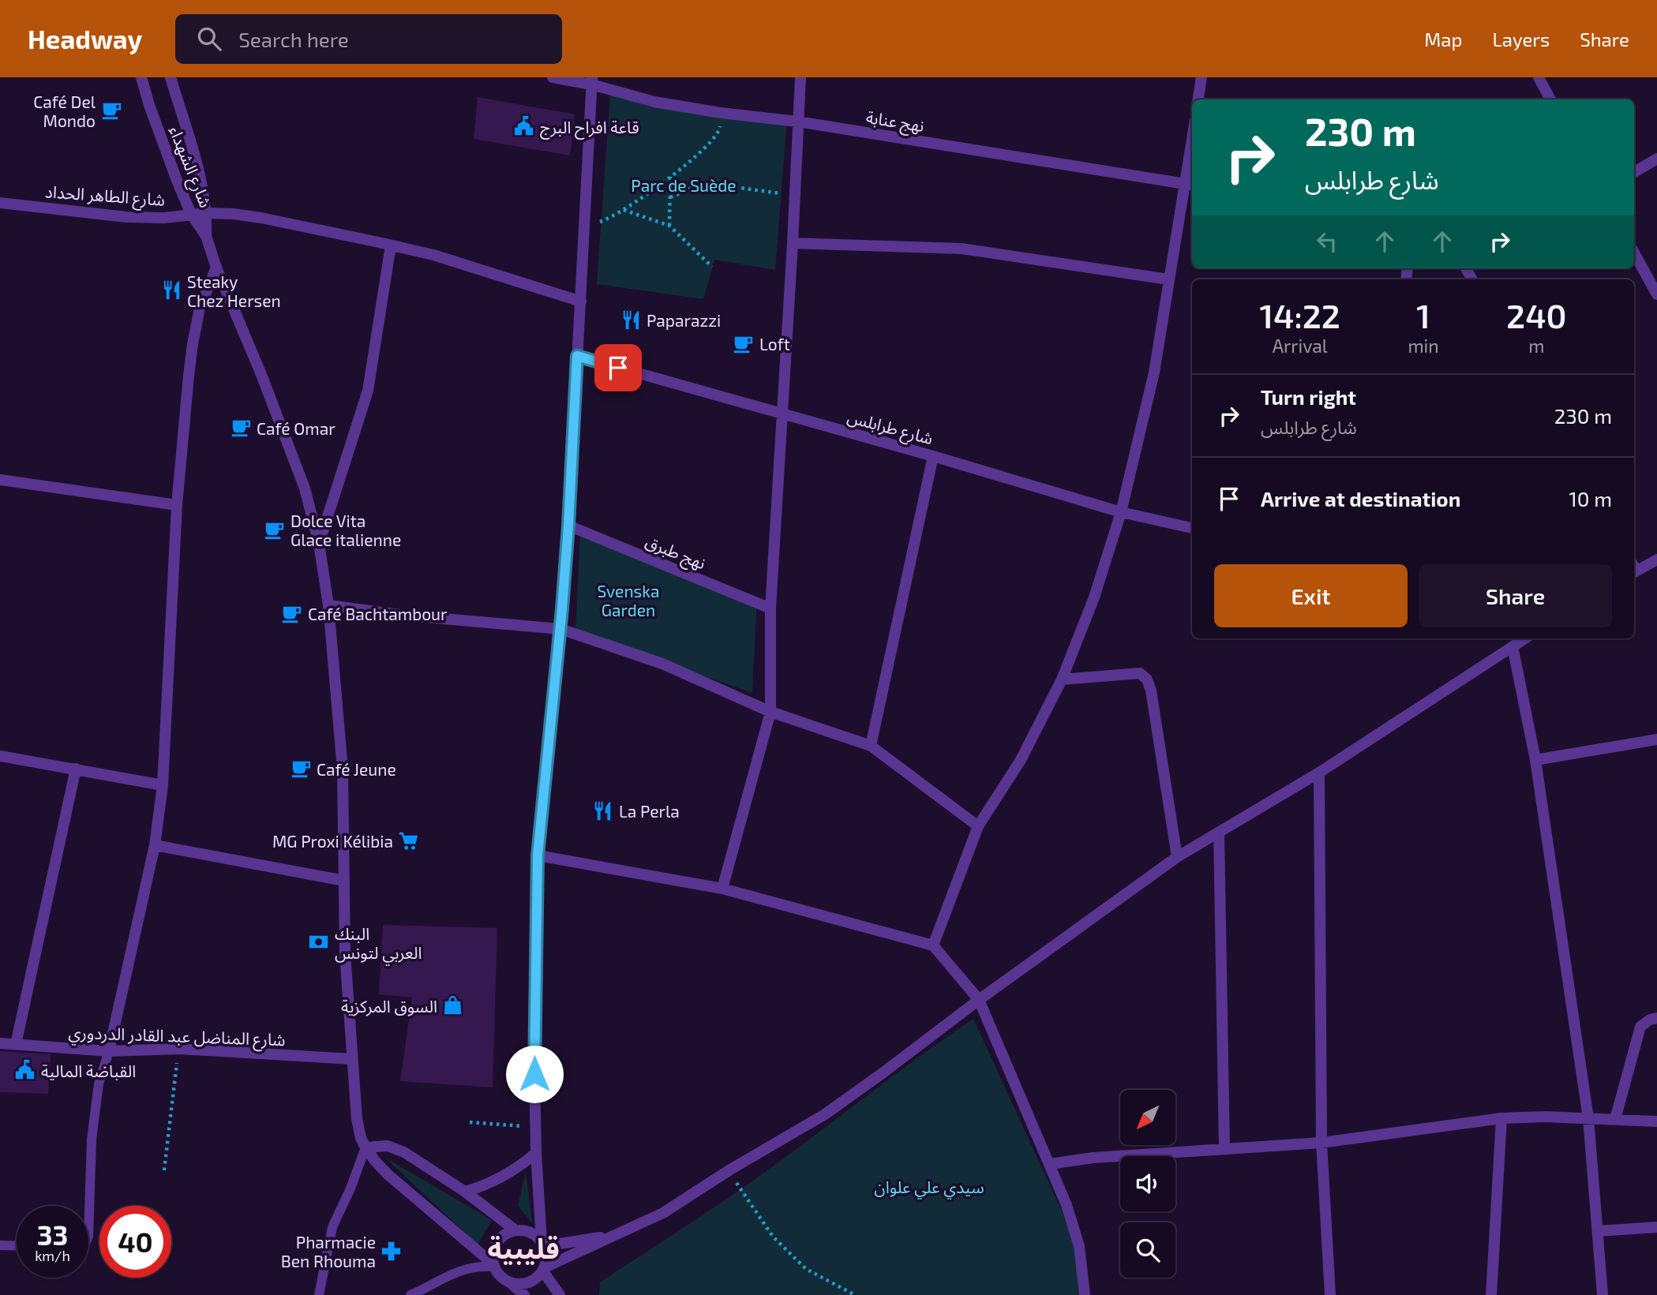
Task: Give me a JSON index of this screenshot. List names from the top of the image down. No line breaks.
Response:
{"streets":{"street":["نهج عنابة","شارع الشهداء","شارع الطاهر الحداد","شارع طرابلس","نهج طبرق","شارع المناضل عبد القادر الدردوري"]},"crossings":[["شارع الشهداء","شارع الطاهر الحداد"]],"districts":["قليبية"],"parks":["Parc de Suède","Svenska Garden","سيدي علي علوان"],"places":{"cafe":["Café Del Mondo","Loft","Café Omar","Dolce Vita Glace italienne","Café Bachtambour","Café Jeune"],"public building":["قاعة افراح البرج","القباضة المالية"],"restaurant":["Steaky Chez Hersen","Paparazzi","La Perla"],"supermarket":["MG Proxi Kélibia"],"bank":["البنك العربي لتونس"],"shop":["السوق المركزية"],"pharmacy":["Pharmacie Ben Rhouma"]},"north":"bottom left","page":{"header":"Headway","search":"Search here","nav":["Map","Layers","Share"],"turn":["230 m","شارع طرابلس"],"eta":["14:22","Arrival","1","min","240","m"],"list":[{"name":"Turn right","note":"شارع طرابلس","value":"230 m"},{"name":"Arrive at destination","value":"10 m"}],"buttons":["Exit","Share"],"speed":"33 km/h","limit":"40"}}
